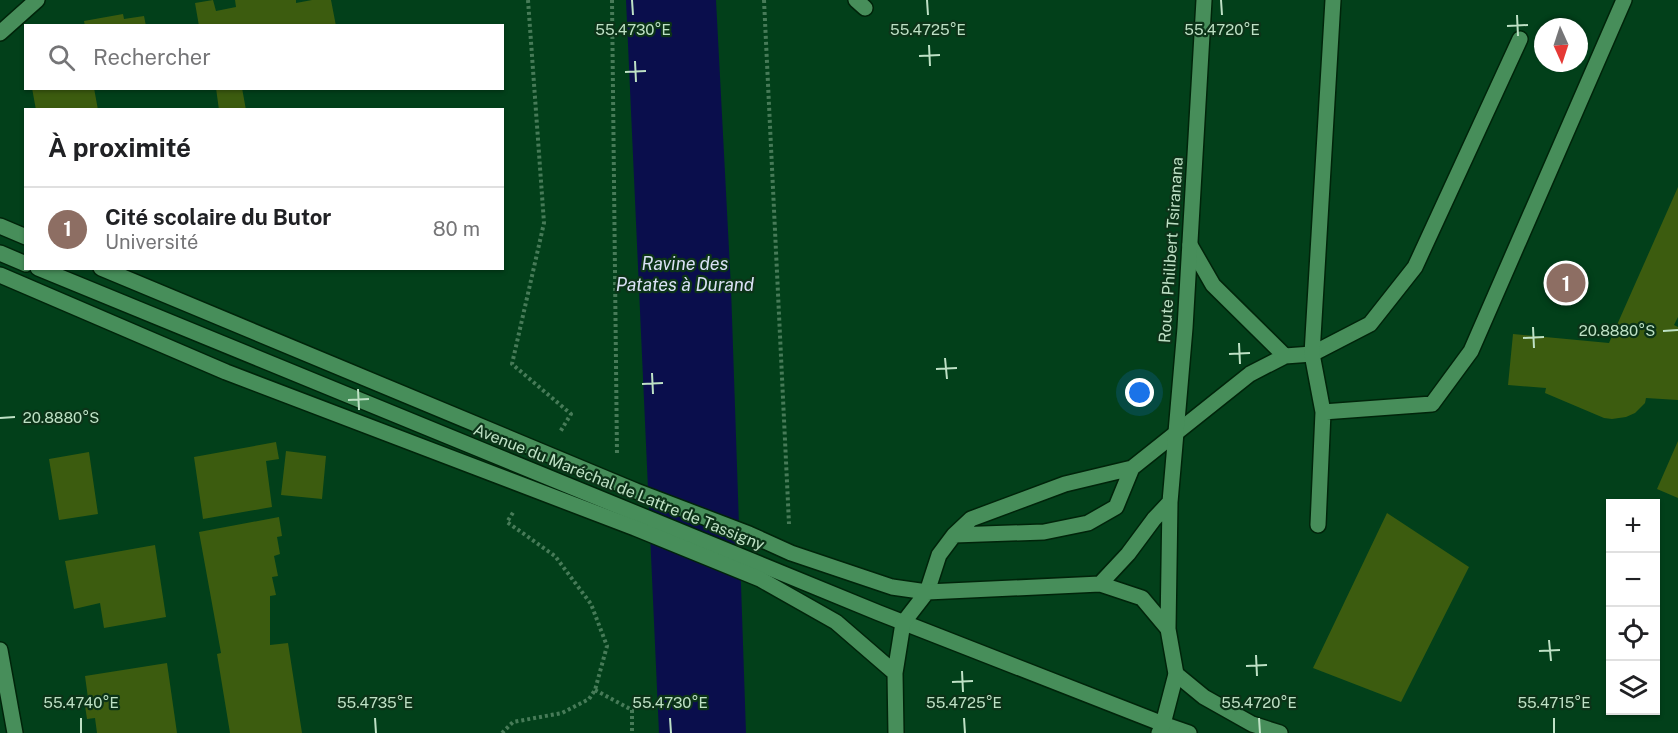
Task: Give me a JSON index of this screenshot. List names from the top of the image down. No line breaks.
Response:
{"streets":{"main road":["Route Philibert Tsiranana","Avenue du Maréchal de Lattre de Tassigny"]},"water":["Ravine des Patates à Durand"],"north":"bottom","page":{"search":"Rechercher","heading":"À proximité","list":[{"mark":"1","name":"Cité scolaire du Butor","note":"Université","value":"80 m"}],"pins":"1","map_buttons":["+","−"]},"coordinates":["55.4730°E","55.4725°E","55.4720°E","20.8880°S","55.4740°E","55.4735°E","55.4715°E"]}
